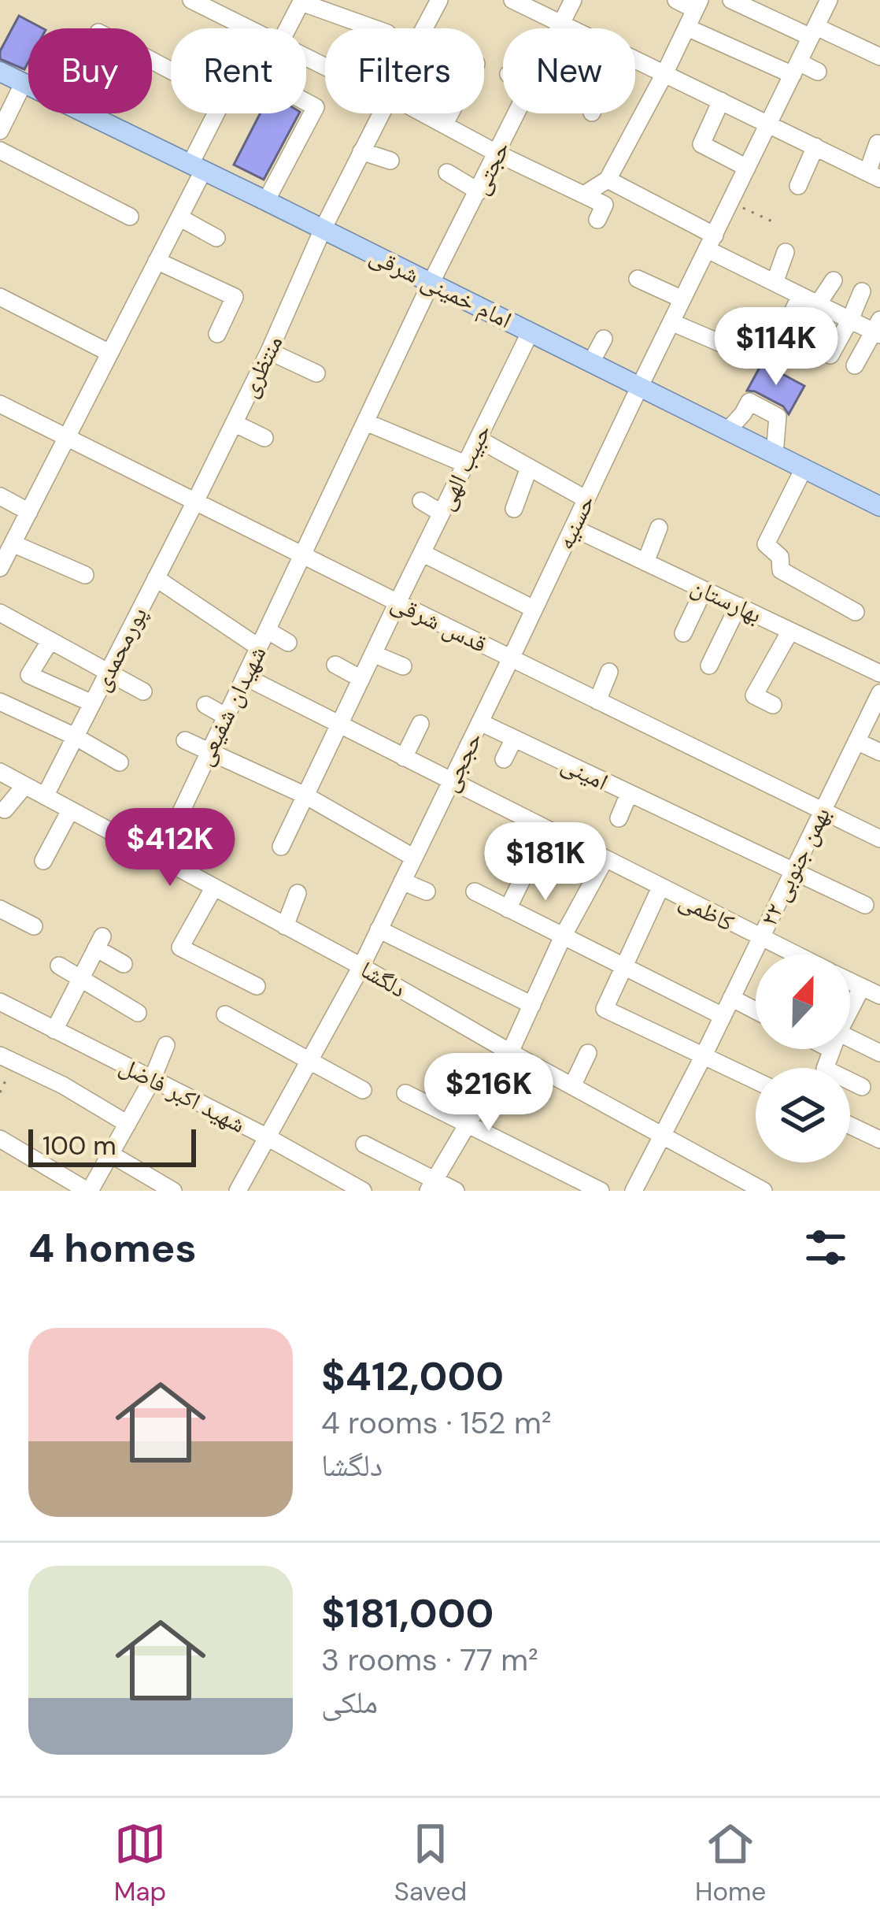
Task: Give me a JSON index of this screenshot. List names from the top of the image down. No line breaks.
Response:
{"streets":{"main road":["امام خمینی شرقی"],"street":["حجتی","منتظری","حبیب الهی","حسنیه","بهارستان","قدس شرقی","پورمحمدی","شهیدان شفیعی","حججی","امینی","۲۲ بهمن جنوبی","کاظمی","دلگشا","شهید اکبر فاضل"]},"crossings":[["حجتی","امام خمینی شرقی"],["حجتی","شهیدان شفیعی"],["امام خمینی شرقی","منتظری"],["امام خمینی شرقی","حبیب الهی"],["امام خمینی شرقی","حسنیه"],["منتظری","قدس شرقی"],["منتظری","پورمحمدی"],["حبیب الهی","قدس شرقی"],["حبیب الهی","کاظمی"],["حسنیه","بهارستان"],["حسنیه","قدس شرقی"],["حسنیه","حججی"],["قدس شرقی","پورمحمدی"],["قدس شرقی","شهیدان شفیعی"],["قدس شرقی","حججی"],["قدس شرقی","۲۲ بهمن جنوبی"],["پورمحمدی","دلگشا"],["شهیدان شفیعی","کاظمی"],["شهیدان شفیعی","دلگشا"],["حججی","امینی"],["حججی","کاظمی"],["حججی","دلگشا"],["حججی","شهید اکبر فاضل"],["امینی","۲۲ بهمن جنوبی"],["۲۲ بهمن جنوبی","کاظمی"],["۲۲ بهمن جنوبی","دلگشا"]],"scale_bar":"100 m","north":"top","page":{"chip":["Buy","Rent","Filters","New"],"price":["$114K","$412K","$181K","$216K"],"scale":"100 m","heading":"4 homes","list":[{"name":"$412,000","note":"4 rooms · 152 m² · دلگشا"},{"name":"$181,000","note":"3 rooms · 77 m² · ملکی"}],"tabs":["Map","Saved","Home"]}}
